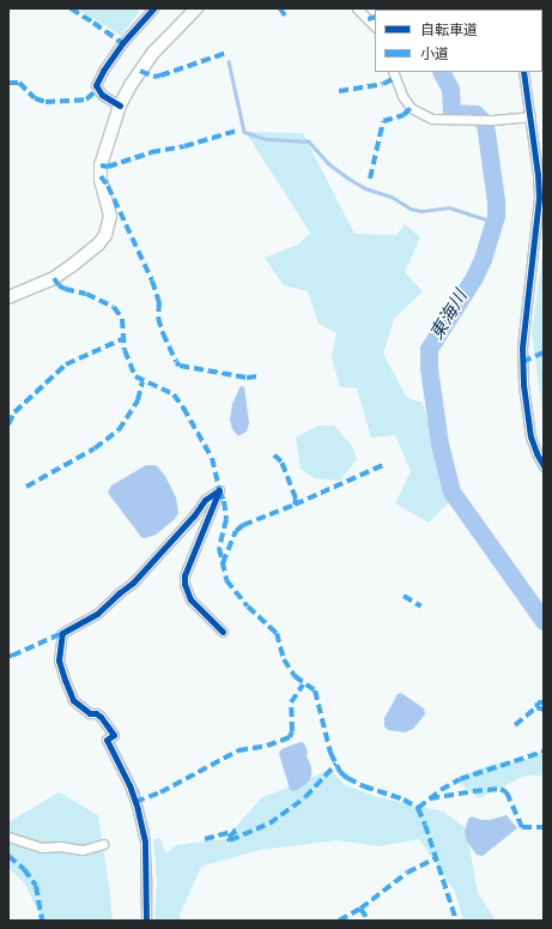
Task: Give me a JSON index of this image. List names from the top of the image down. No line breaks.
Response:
{"water":["東海川"],"legend":["自転車道","小道"]}
